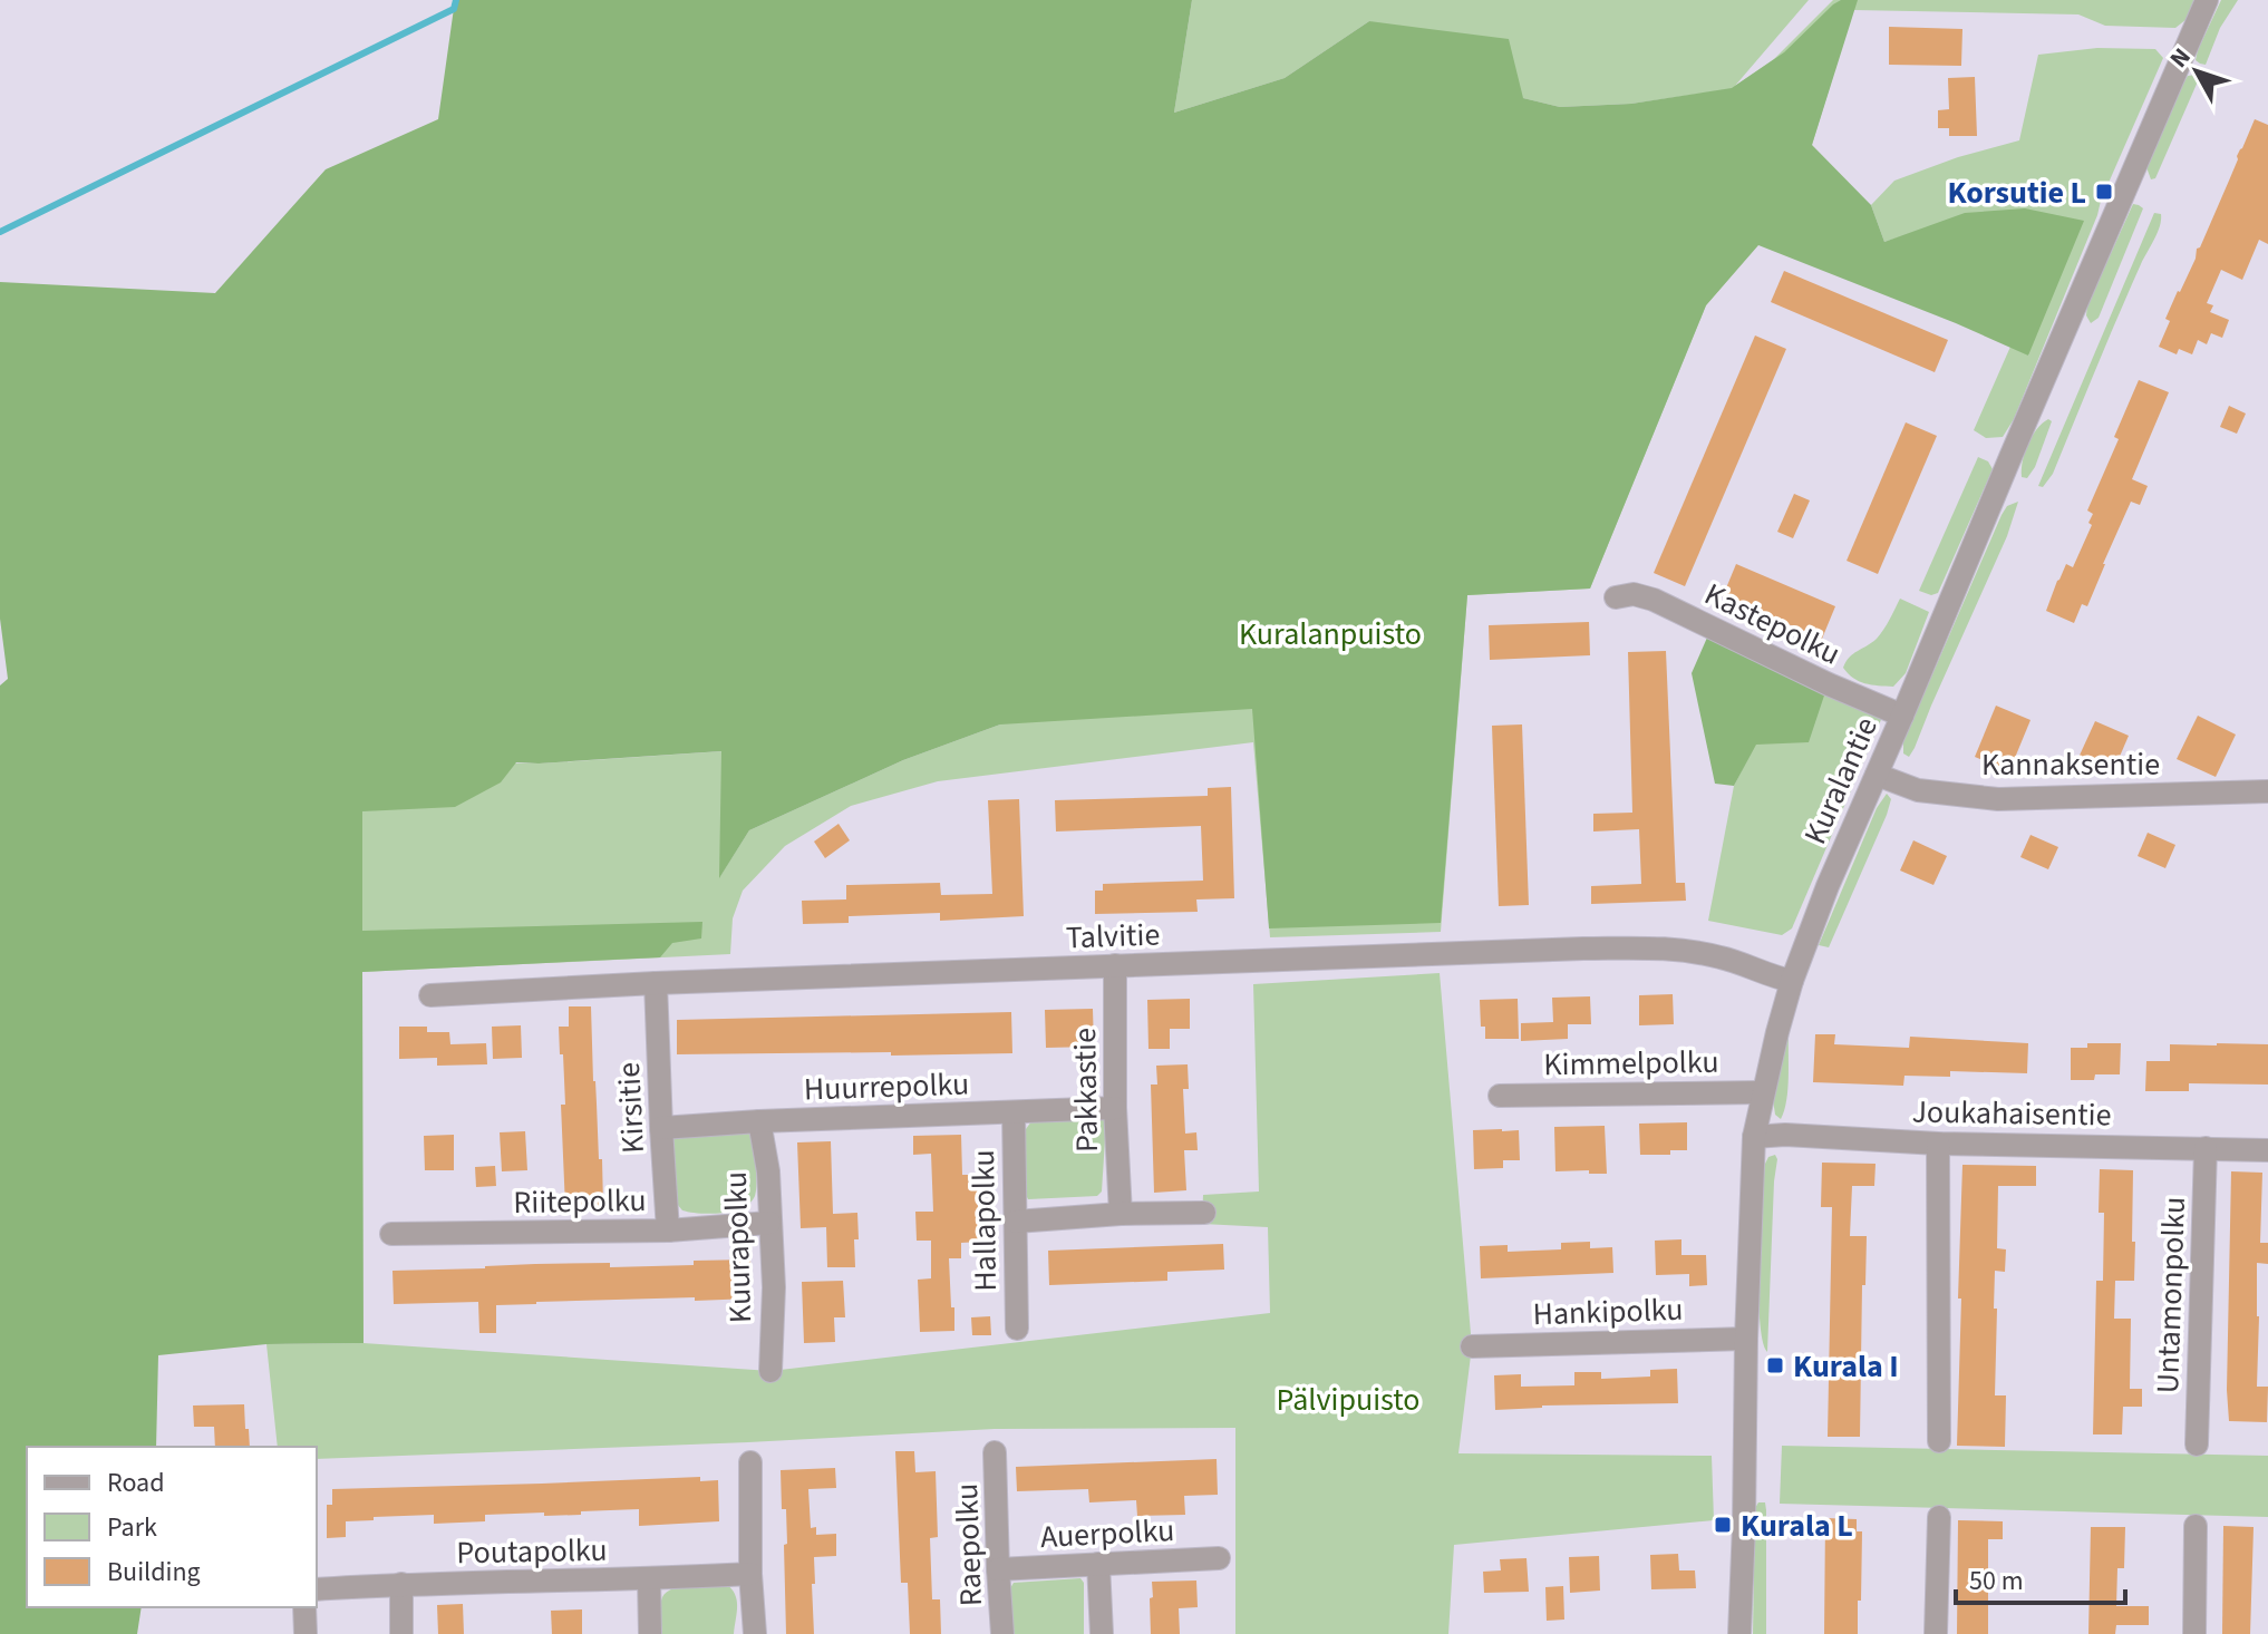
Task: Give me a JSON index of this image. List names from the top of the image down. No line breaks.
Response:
{"streets":{"street":["Kastepolku","Kannaksentie","Kuralantie","Talvitie","Kimmelpolku","Huurrepolku","Pakkastie","Kirsitie","Joukahaisentie","Riitepolku","Hallapolku","Kuurapolku","Untamonpolku","Hankipolku","Auerpolku","Raepolku","Poutapolku"]},"crossings":[["Kastepolku","Kuralantie"],["Kannaksentie","Kuralantie"],["Kuralantie","Talvitie"],["Kuralantie","Kimmelpolku"],["Kuralantie","Joukahaisentie"],["Kuralantie","Hankipolku"],["Talvitie","Pakkastie"],["Talvitie","Kirsitie"],["Huurrepolku","Pakkastie"],["Huurrepolku","Kirsitie"],["Huurrepolku","Hallapolku"],["Huurrepolku","Kuurapolku"],["Kirsitie","Riitepolku"],["Joukahaisentie","Untamonpolku"],["Riitepolku","Kuurapolku"],["Auerpolku","Raepolku"]],"parks":["Kuralanpuisto","Pälvipuisto"],"places":{"transit":["Korsutie L","Kurala I","Kurala L"]},"legend":["Road","Park","Building"],"scale_bar":"50 m","north":"top left"}
